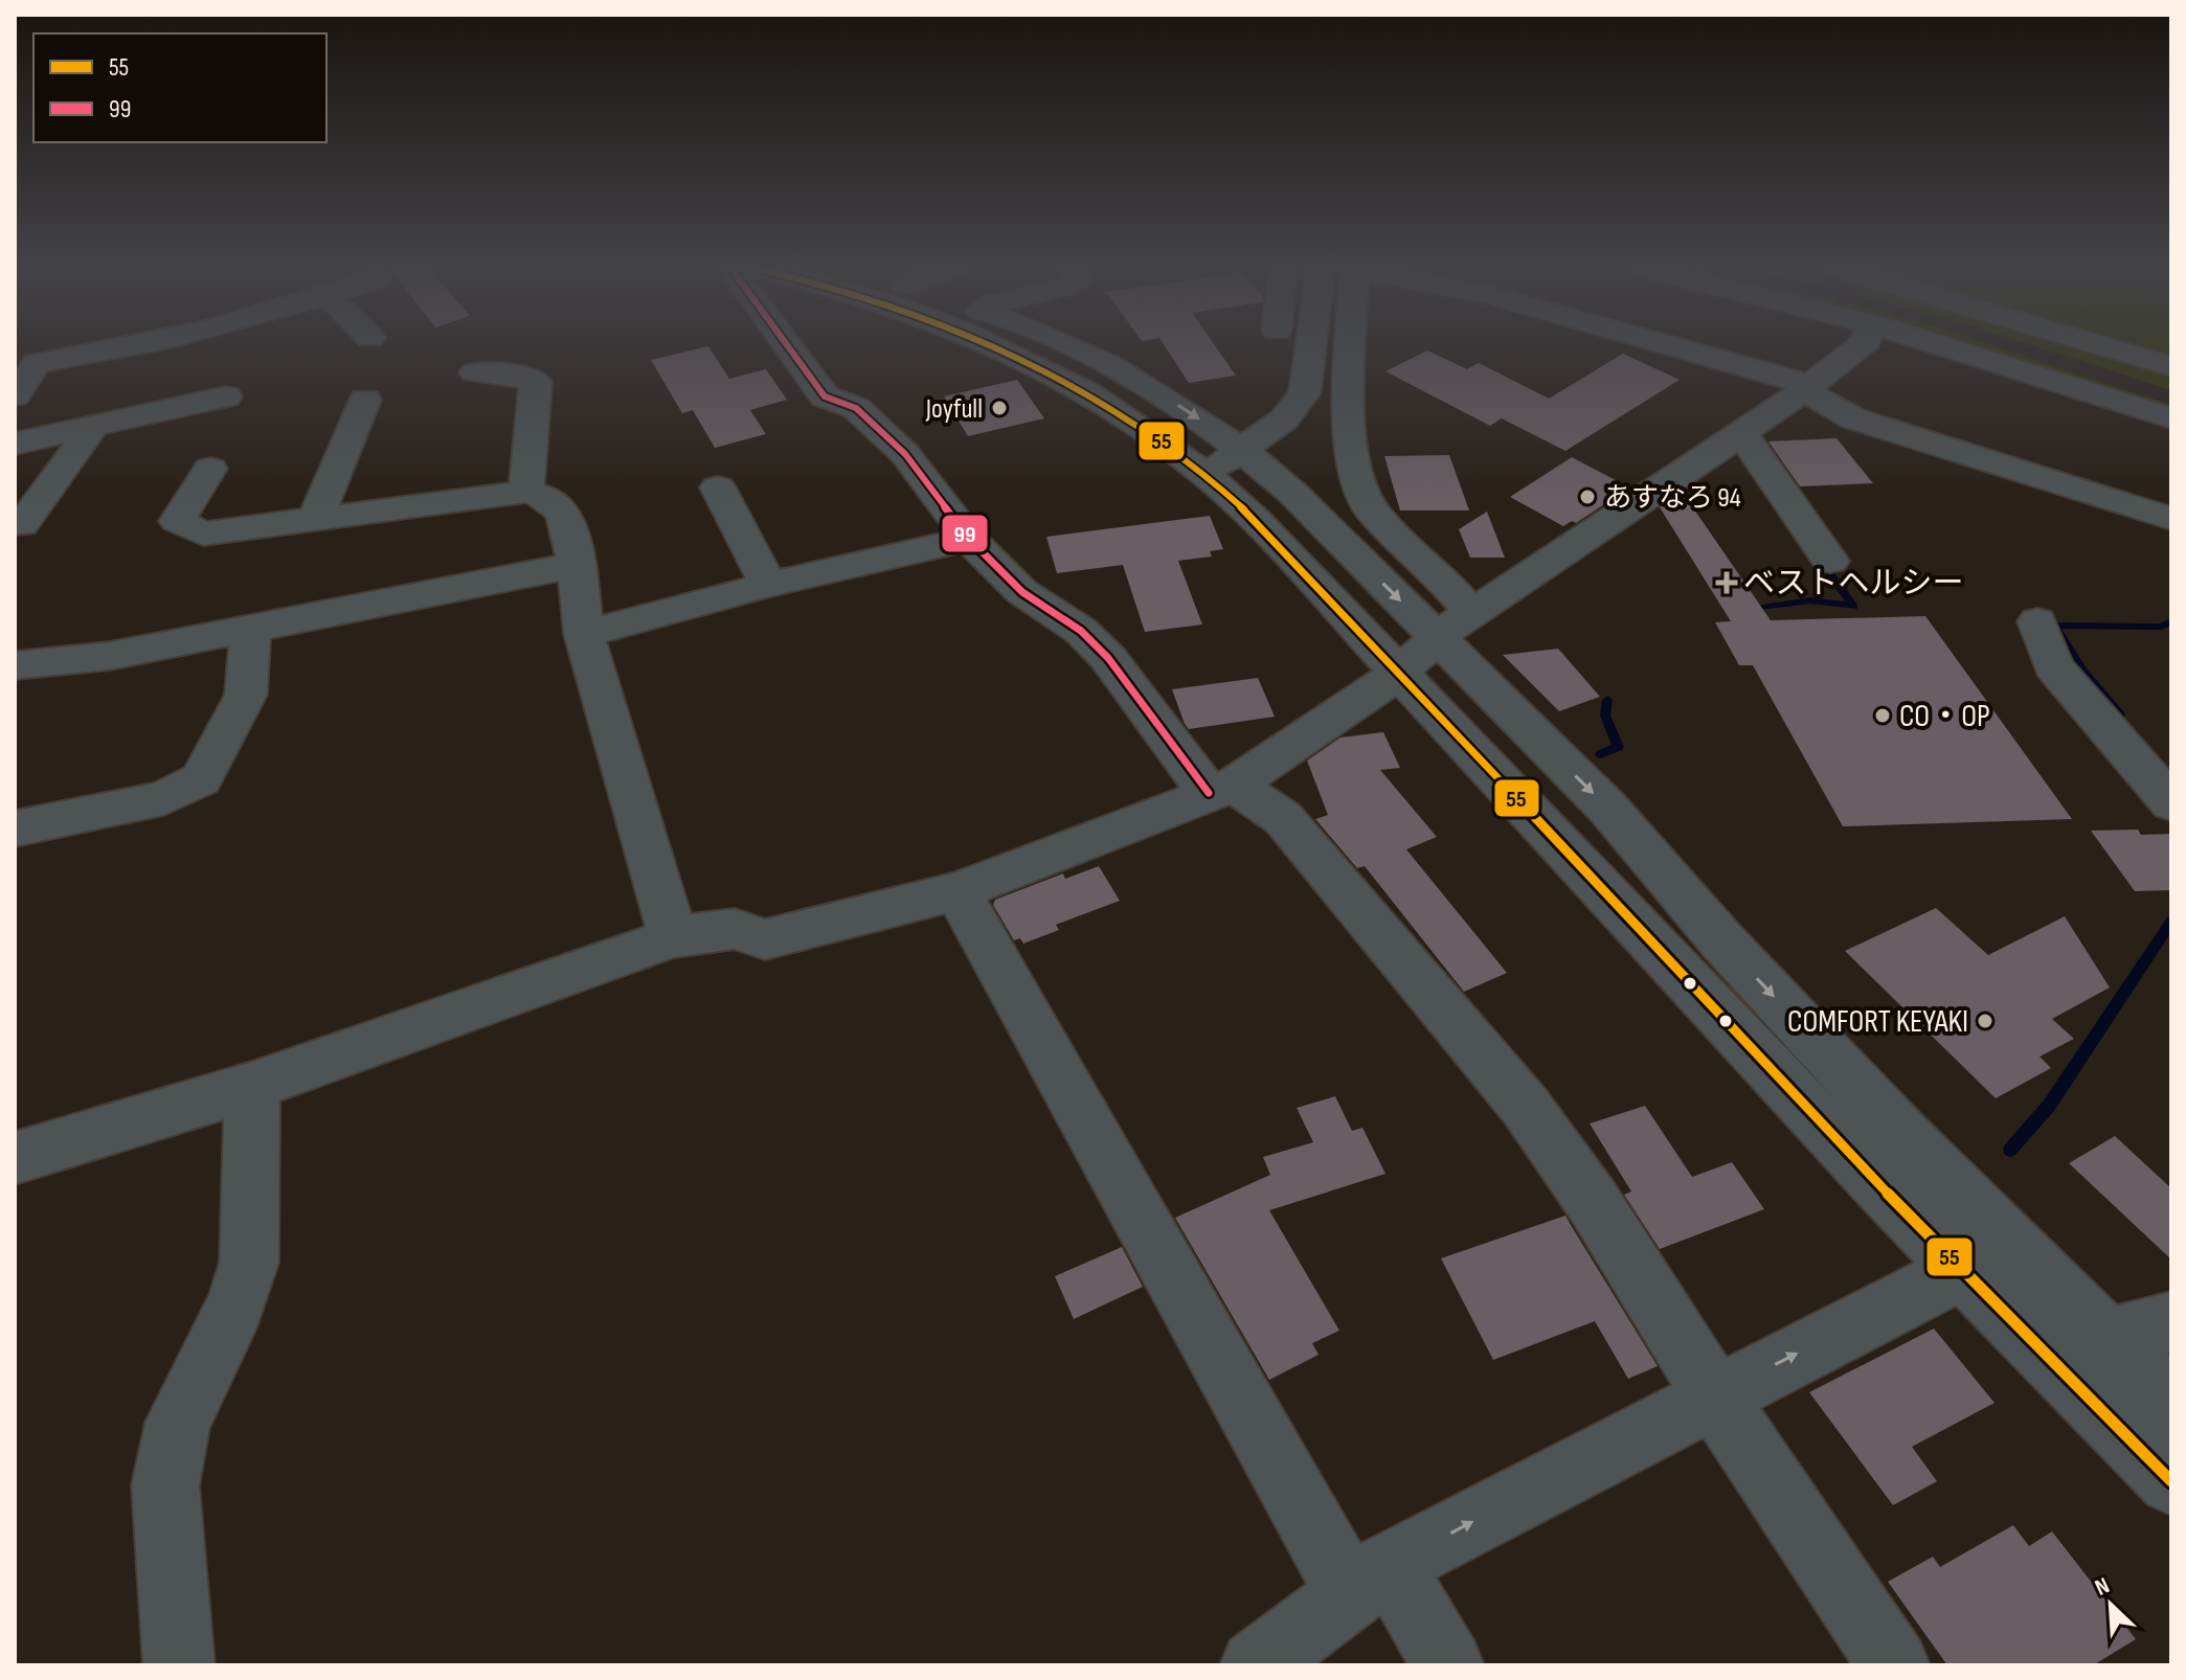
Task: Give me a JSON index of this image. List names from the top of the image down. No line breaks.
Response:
{"places":{"other":["Joyfull","あすなろ 94","CO・OP","COMFORT KEYAKI"],"health":["ベストヘルシー"]},"lines":["transit line 55","transit line 99"],"legend":["55","99"],"north":"top left"}
